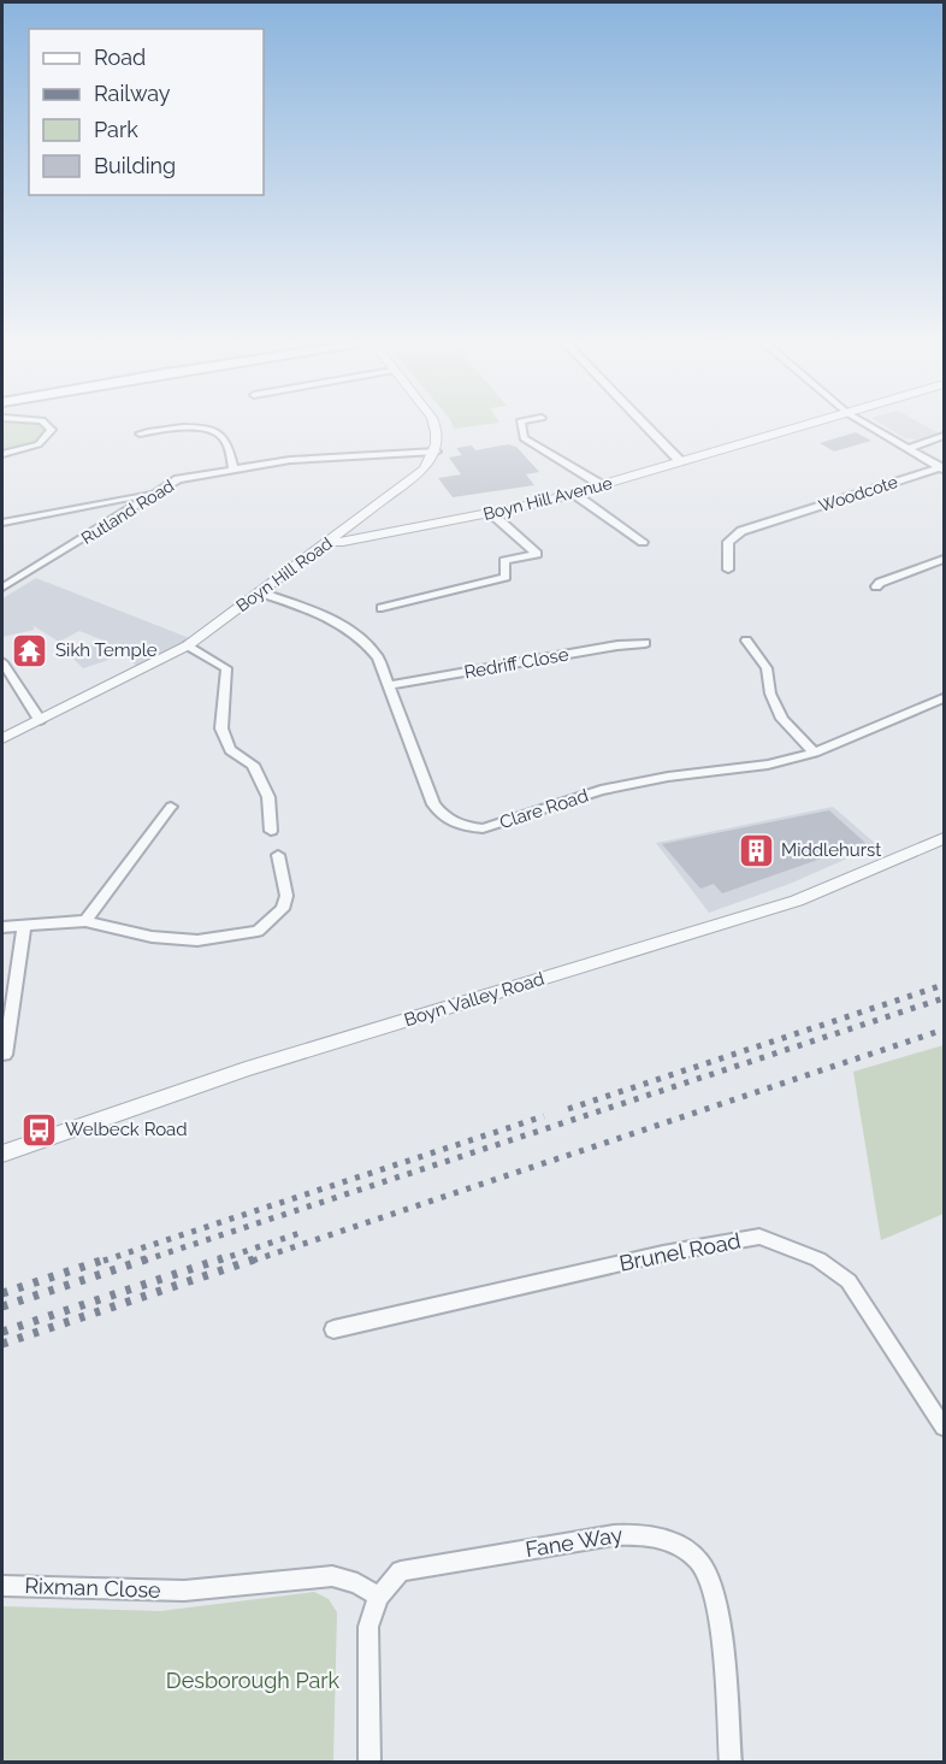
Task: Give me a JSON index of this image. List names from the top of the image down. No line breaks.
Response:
{"streets":{"street":["Woodcote","Boyn Hill Avenue","Rutland Road","Boyn Hill Road","Redriff Close","Clare Road","Boyn Valley Road","Brunel Road","Fane Way","Rixman Close"]},"crossings":[["Boyn Hill Avenue","Boyn Hill Road"],["Rutland Road","Boyn Hill Road"],["Boyn Hill Road","Clare Road"],["Redriff Close","Clare Road"],["Fane Way","Rixman Close"]],"parks":["Desborough Park"],"places":{"temple":["Sikh Temple"],"building":["Middlehurst"],"bus stop":["Welbeck Road"]},"legend":["Road","Railway","Park","Building"]}
